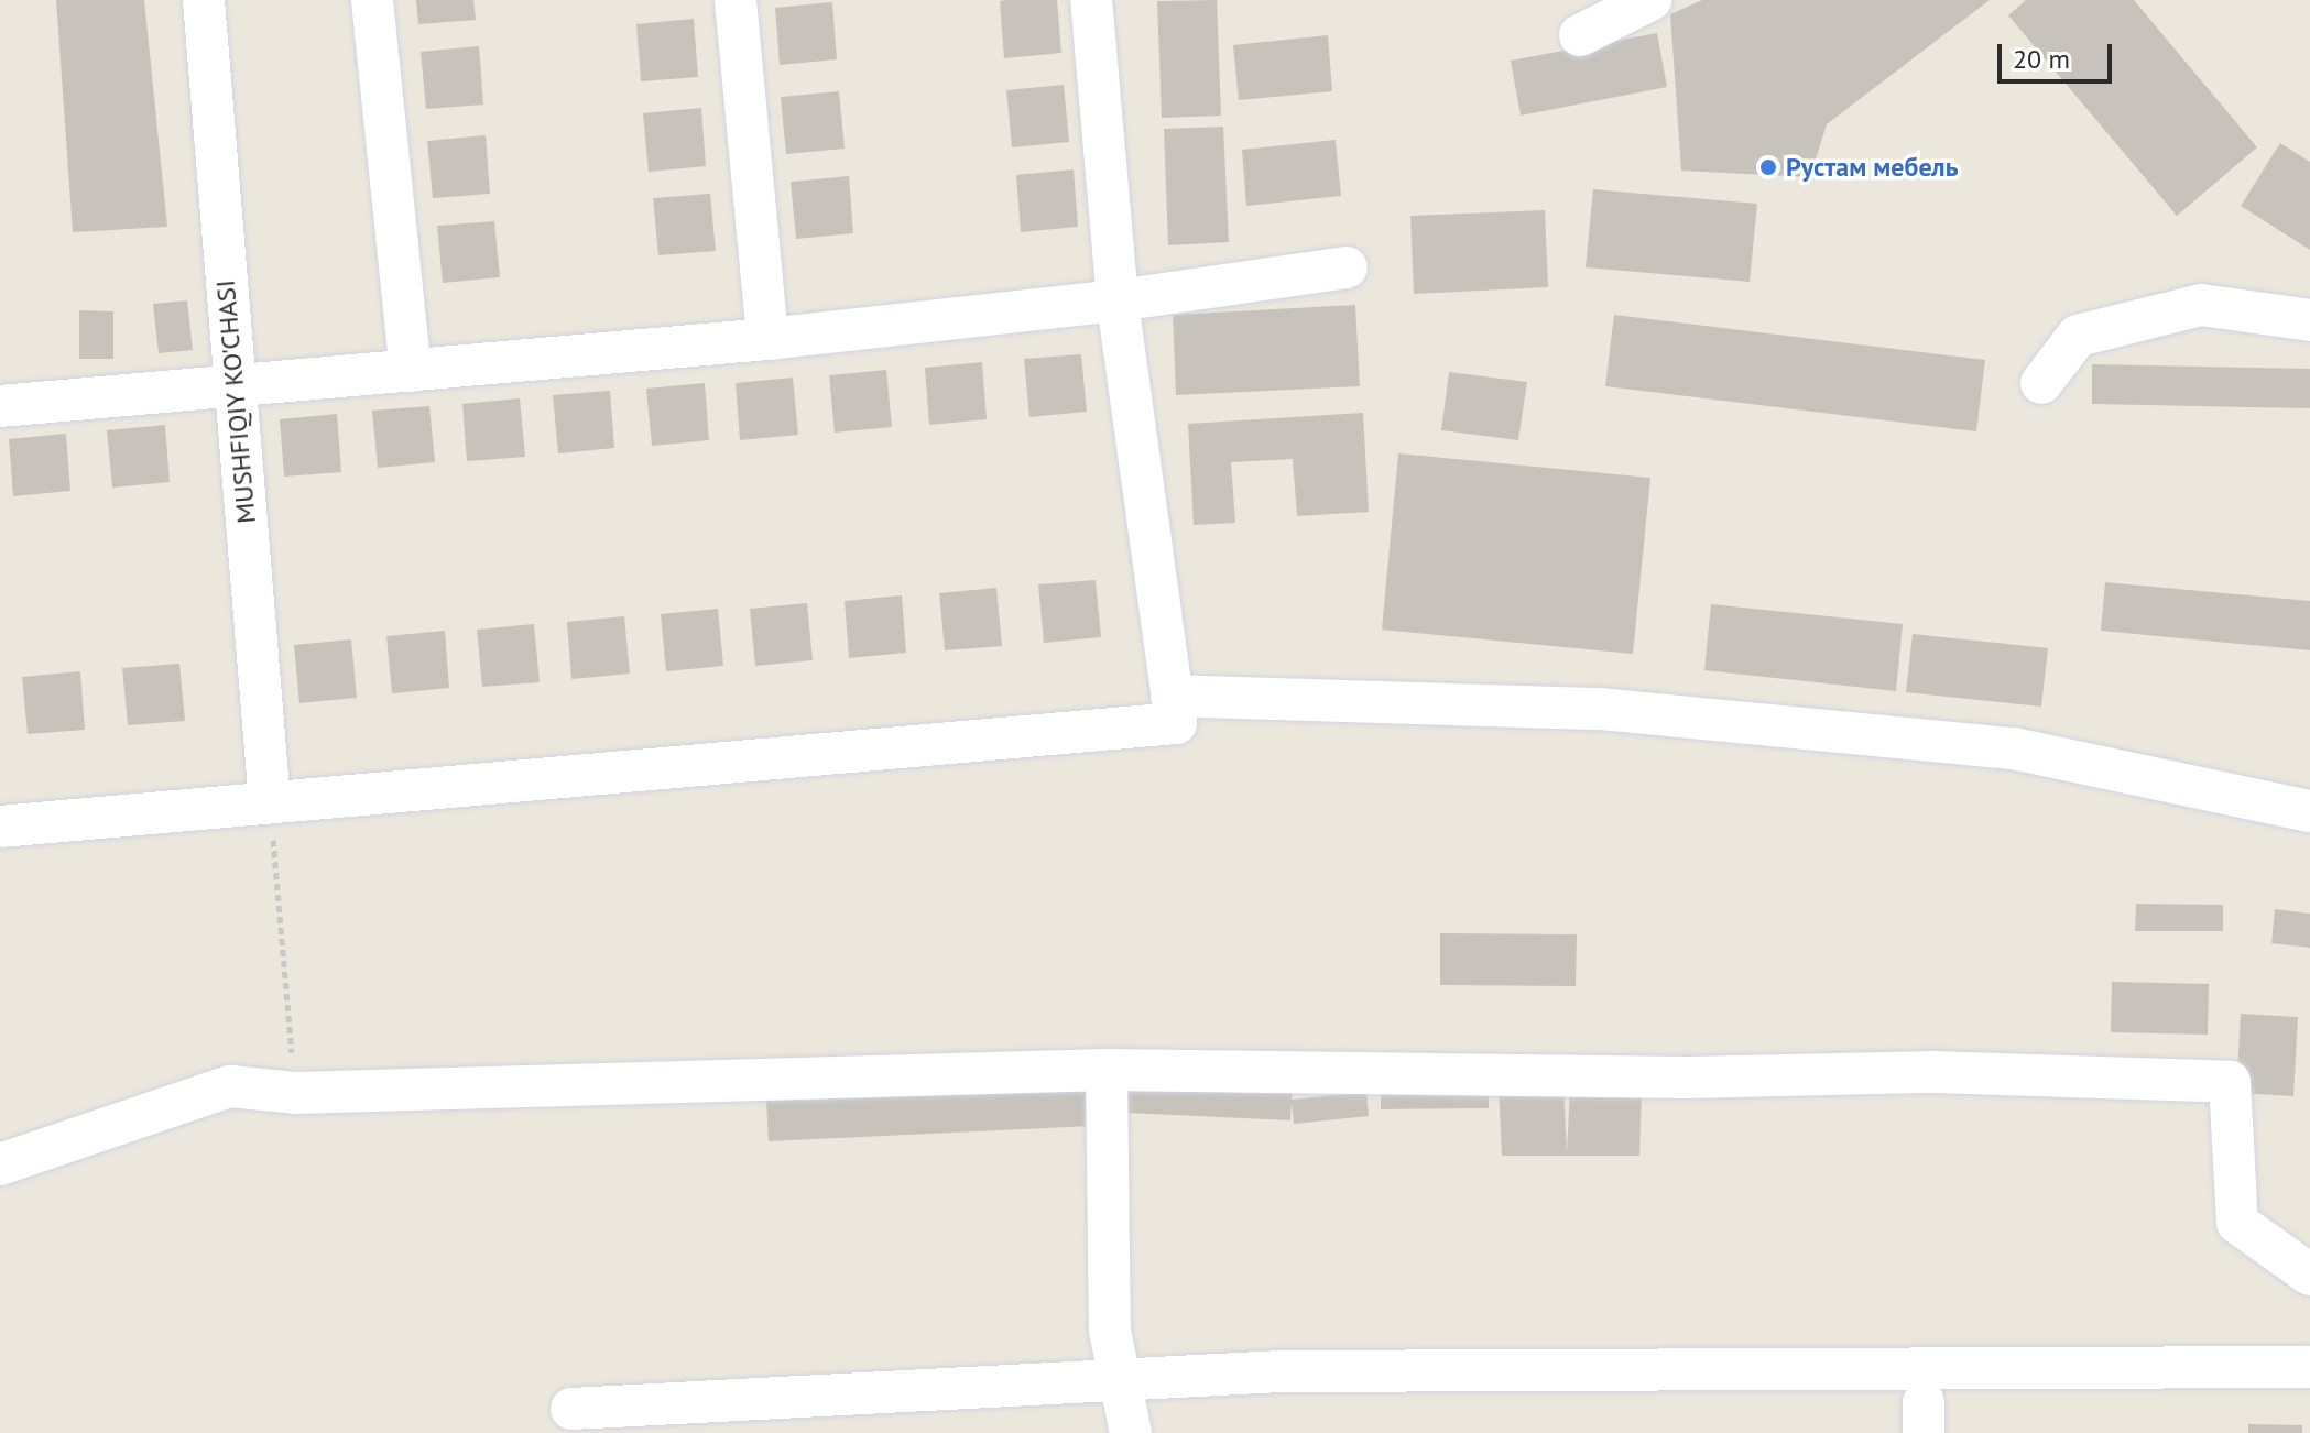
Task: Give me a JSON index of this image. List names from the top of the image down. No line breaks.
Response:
{"streets":{"street":["MUSHFIQIY KO'CHASI"]},"places":["Рустам мебель"],"scale_bar":"20 m"}
